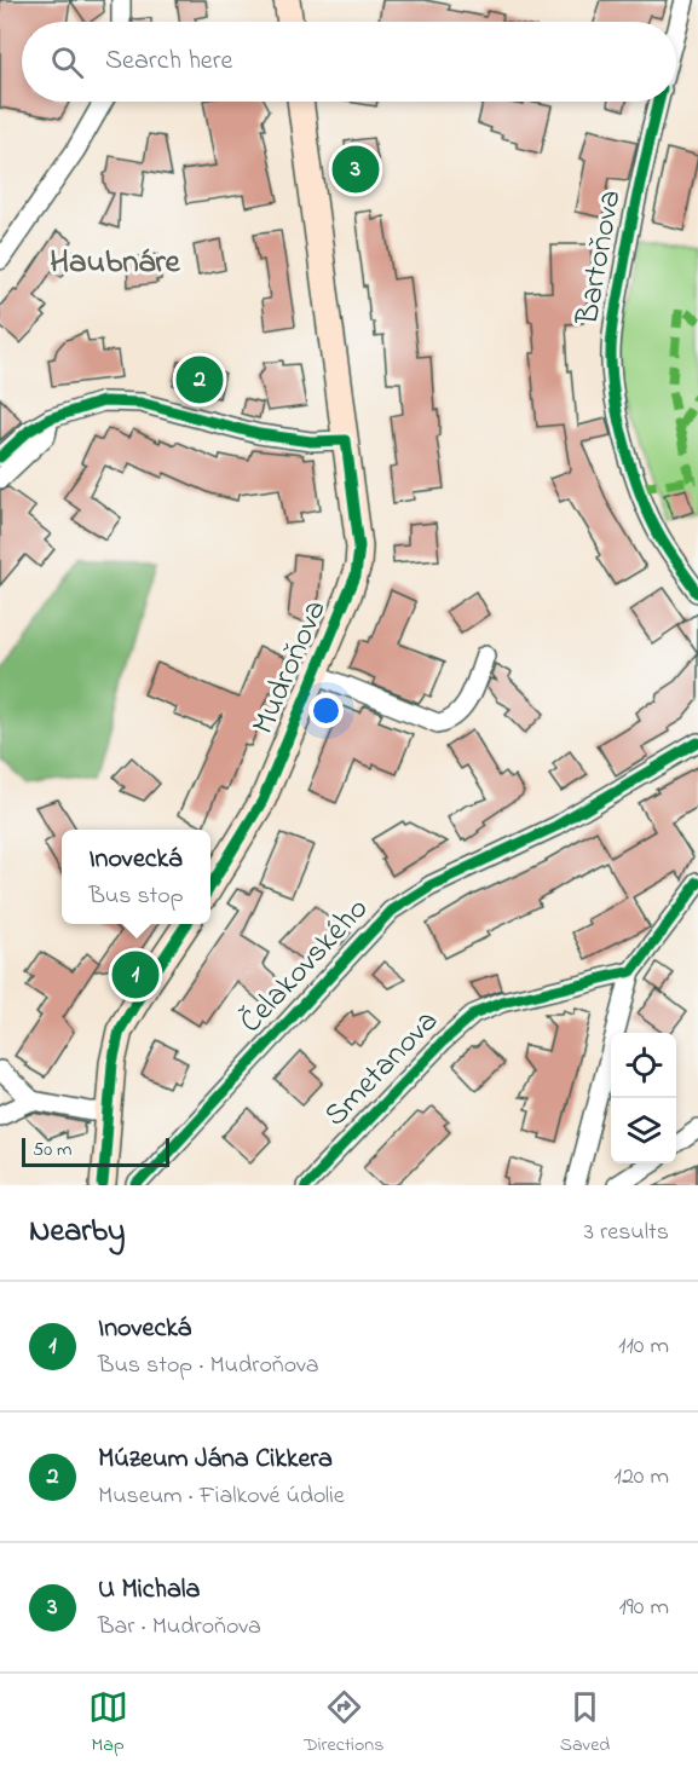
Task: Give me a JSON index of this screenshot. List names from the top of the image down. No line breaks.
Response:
{"streets":{"street":["Bartoňova","Mudroňova","Čelakovského","Smetanova"]},"districts":["Haubnáre"],"scale_bar":"50 m","page":{"search":"Search here","pins":["3","2","1"],"popup":["Inovecká","Bus stop"],"scale":"50 m","heading":["Nearby","3 results"],"list":[{"mark":"1","name":"Inovecká","note":"Bus stop · Mudroňova","value":"110 m"},{"mark":"2","name":"Múzeum Jána Cikkera","note":"Museum · Fialkové údolie","value":"120 m"},{"mark":"3","name":"U Michala","note":"Bar · Mudroňova","value":"190 m"}],"nav":["Map","Directions","Saved"]}}
